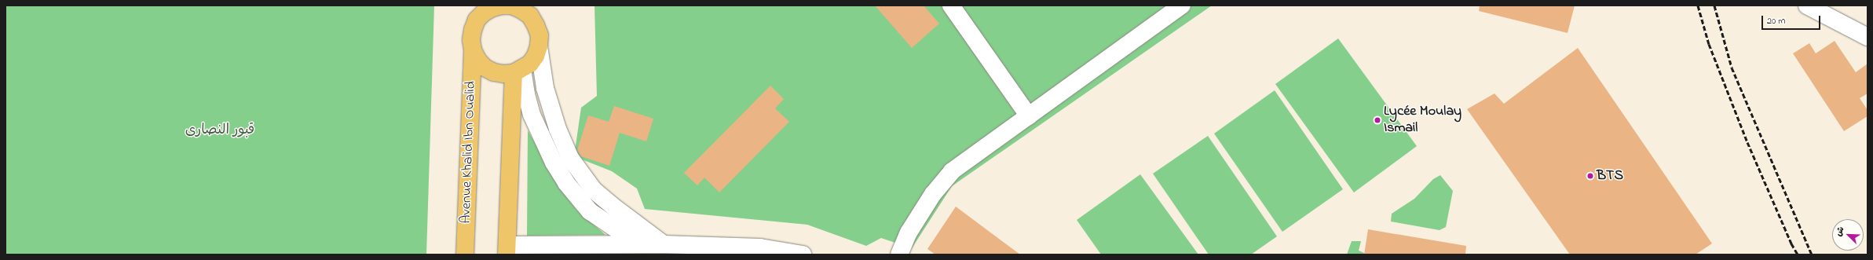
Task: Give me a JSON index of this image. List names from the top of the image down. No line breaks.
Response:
{"streets":{"main road":["Avenue Khalid Ibn Oualid"]},"parks":["قبور النصارى"],"places":["Lycée Moulay Ismail","BTS"],"scale_bar":"20 m","north":"top left"}
